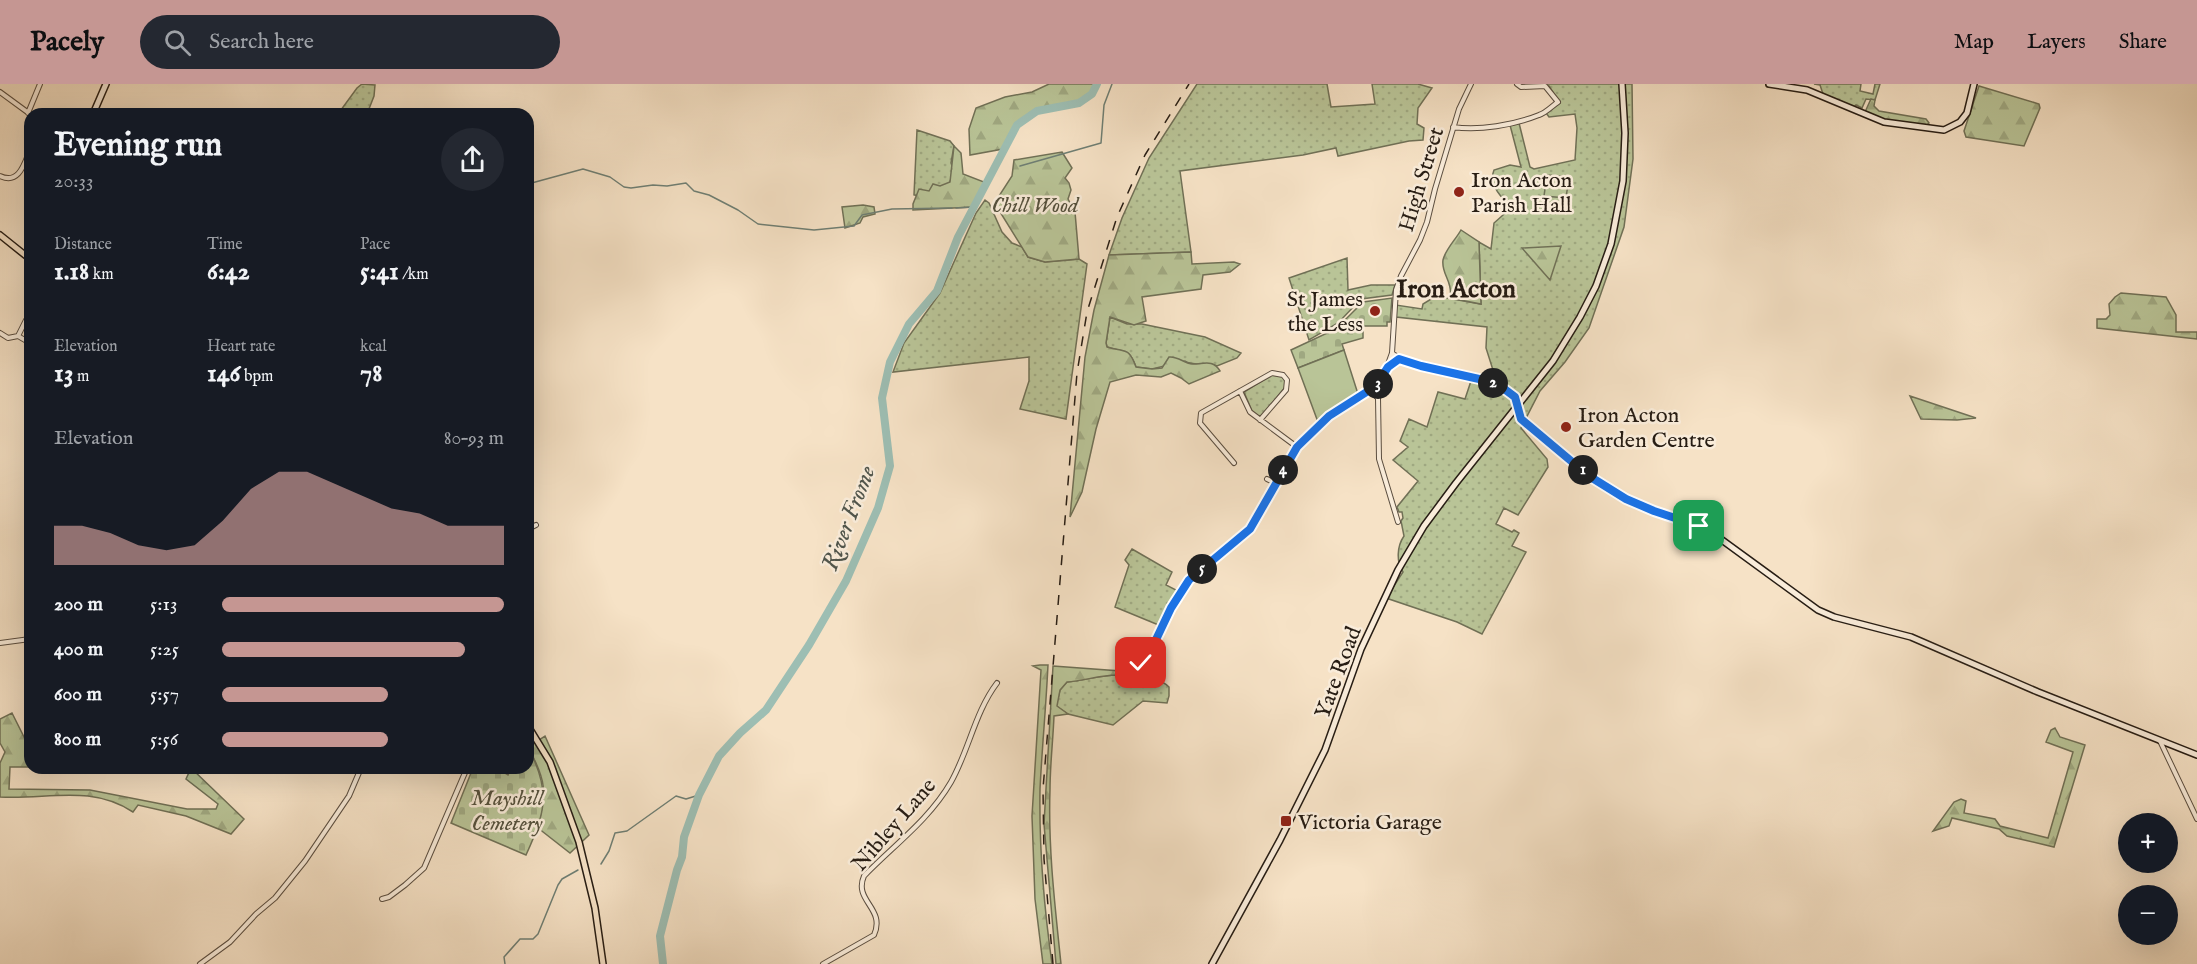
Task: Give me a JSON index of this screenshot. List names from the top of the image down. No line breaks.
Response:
{"streets":{"main road":["Yate Road"],"street":["High Street","Nibley Lane"]},"districts":["Iron Acton"],"water":["River Frome"],"parks":["Chill Wood","Mayshill Cemetery"],"places":{"other":["Iron Acton Parish Hall","St James the Less","Iron Acton Garden Centre"],"transit":["Victoria Garage"]},"page":{"header":"Pacely","search":"Search here","nav":["Map","Layers","Share"],"heading":["Evening run","20:33"],"stats":[["Distance","1.18 km"],["Time","6:42"],["Pace","5:41 /km"],["Elevation","13 m"],["Heart rate","146 bpm"],["kcal","78"]],"pins":["2","3","1","4","5"],"chart":["Elevation","80–93 m"],"list":[{"name":"200 m","note":"5:13"},{"name":"400 m","note":"5:25"},{"name":"600 m","note":"5:57"},{"name":"800 m","note":"5:56"}],"map_buttons":["+","−"]}}
